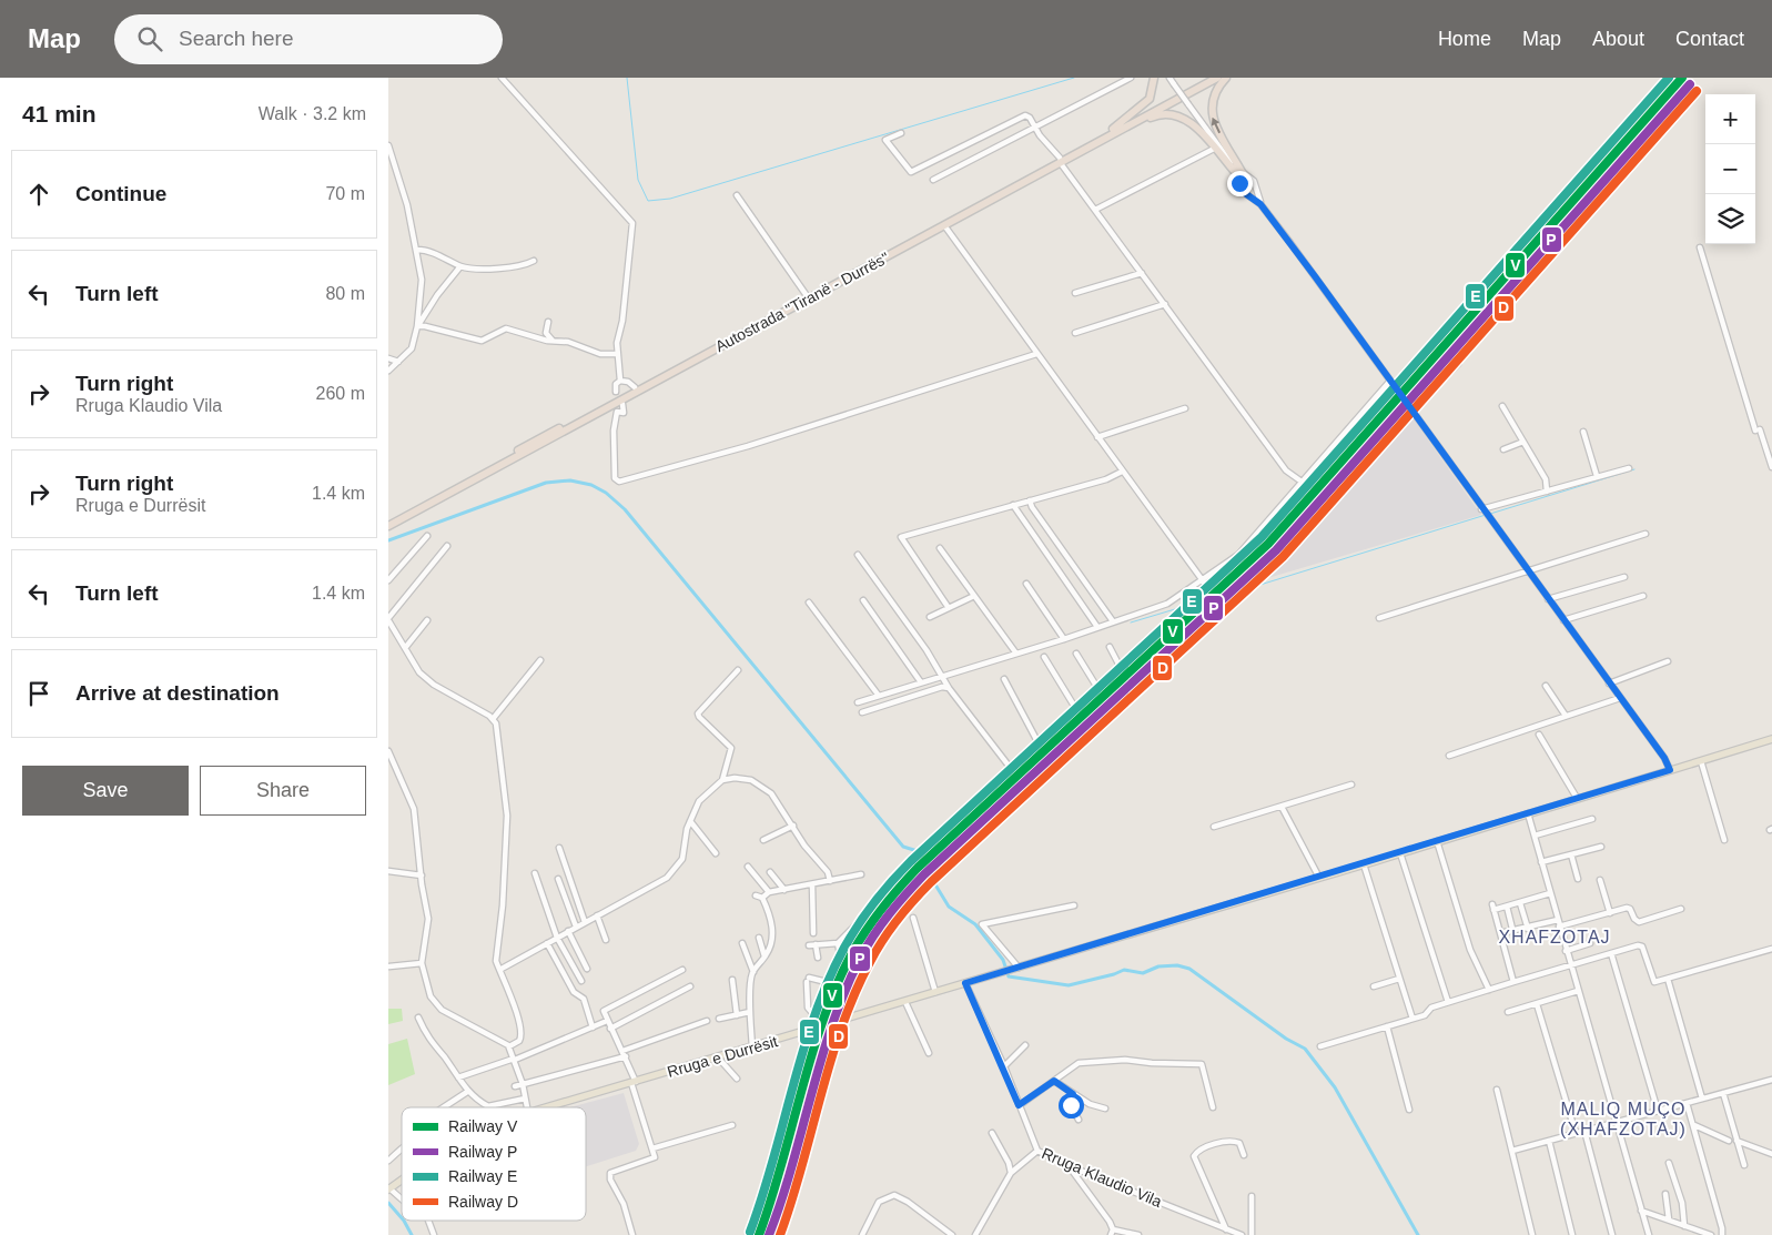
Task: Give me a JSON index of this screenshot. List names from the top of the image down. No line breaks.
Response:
{"streets":{"highway":["Autostrada \"Tiranë - Durrës\""],"main road":["Rruga e Durrësit"],"street":["Rruga Klaudio Vila"]},"crossings":[["Rruga e Durrësit","Rruga Klaudio Vila"]],"districts":["XHAFZOTAJ","MALIQ MUÇO (XHAFZOTAJ)"],"lines":["rail line V","rail line E","rail line P","rail line D"],"legend":["Railway V","Railway P","Railway E","Railway D"],"page":{"header":"Map","search":"Search here","nav":["Home","Map","About","Contact"],"heading":["41 min","Walk · 3.2 km"],"map_buttons":["+","−"],"list":[["Continue","70 m"],["Turn left","80 m"],["Turn right","Rruga Klaudio Vila","260 m"],["Turn right","Rruga e Durrësit","1.4 km"],["Turn left","1.4 km"],"Arrive at destination"],"buttons":["Save","Share"]}}
